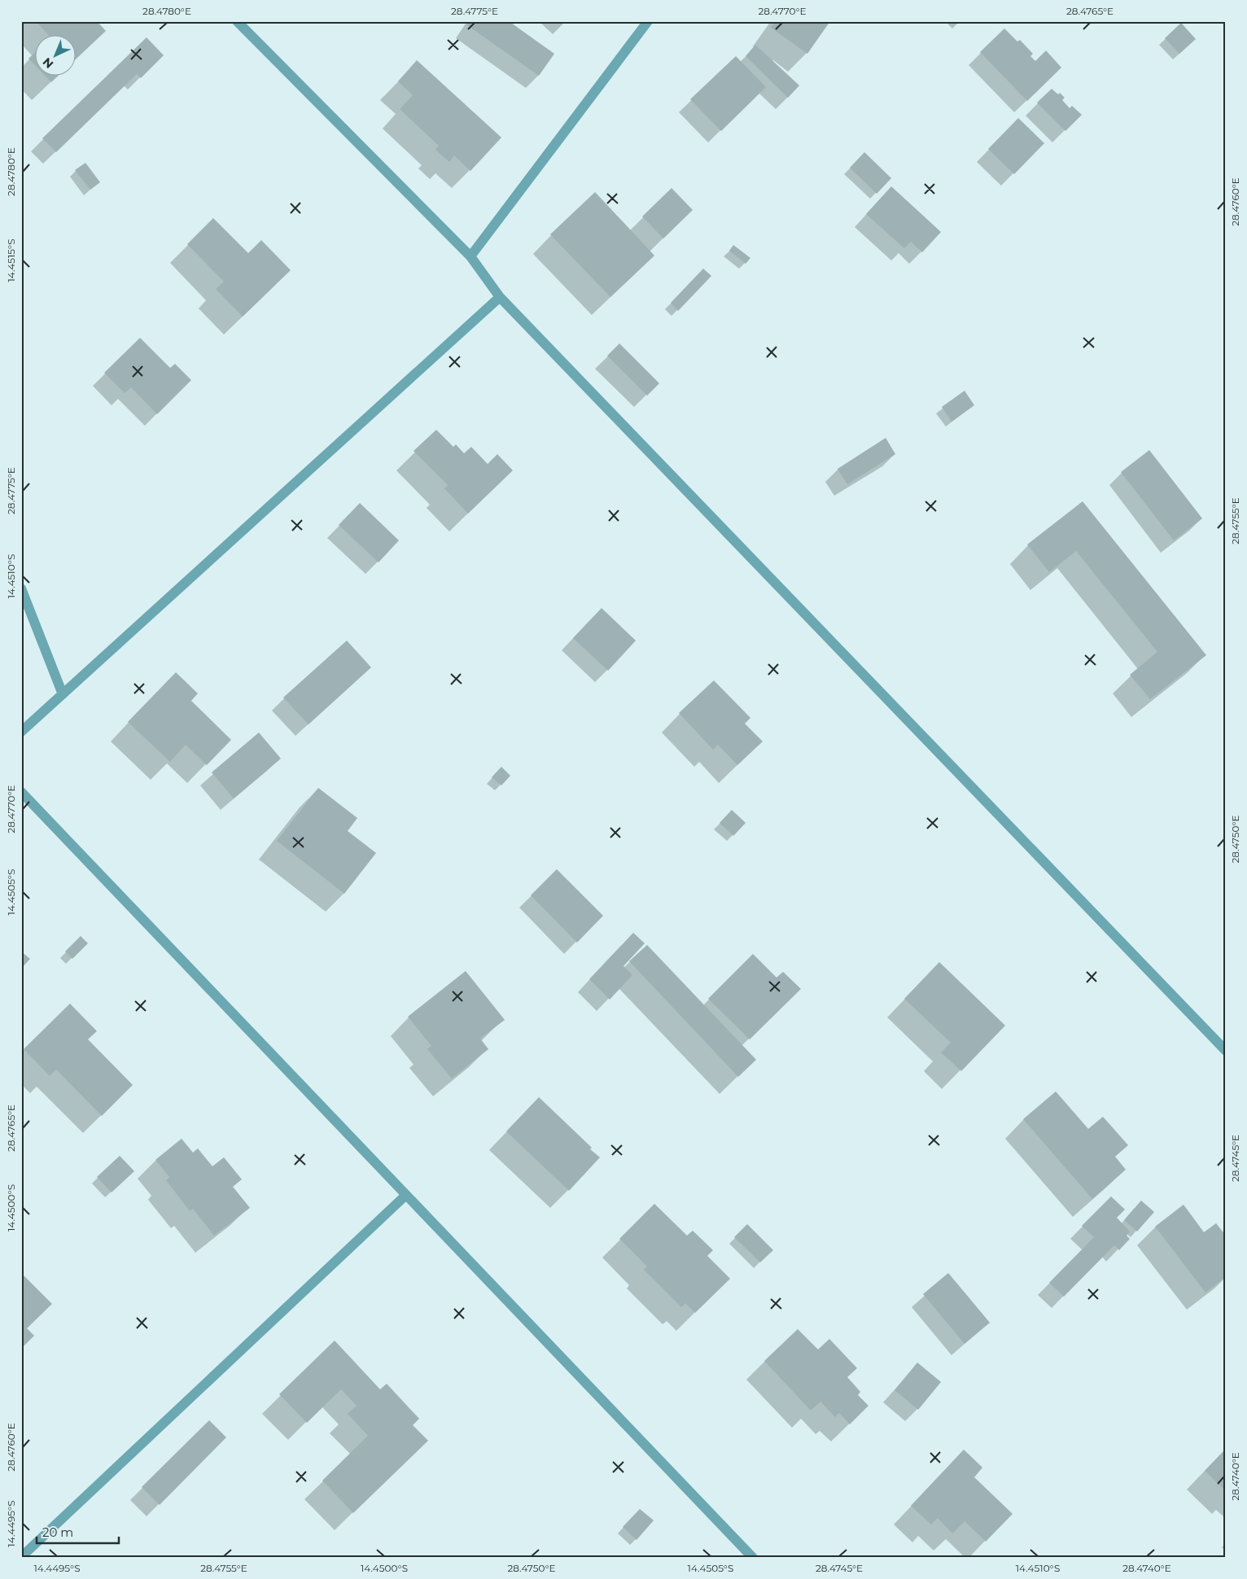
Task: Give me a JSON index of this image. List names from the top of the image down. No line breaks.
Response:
{"scale_bar":"20 m","north":"bottom left","coordinates":["28.4780°E","28.4775°E","28.4770°E","28.4765°E","28.4760°E","14.4515°S","28.4755°E","14.4510°S","28.4750°E","14.4505°S","28.4745°E","14.4500°S","28.4740°E","14.4495°S"]}
